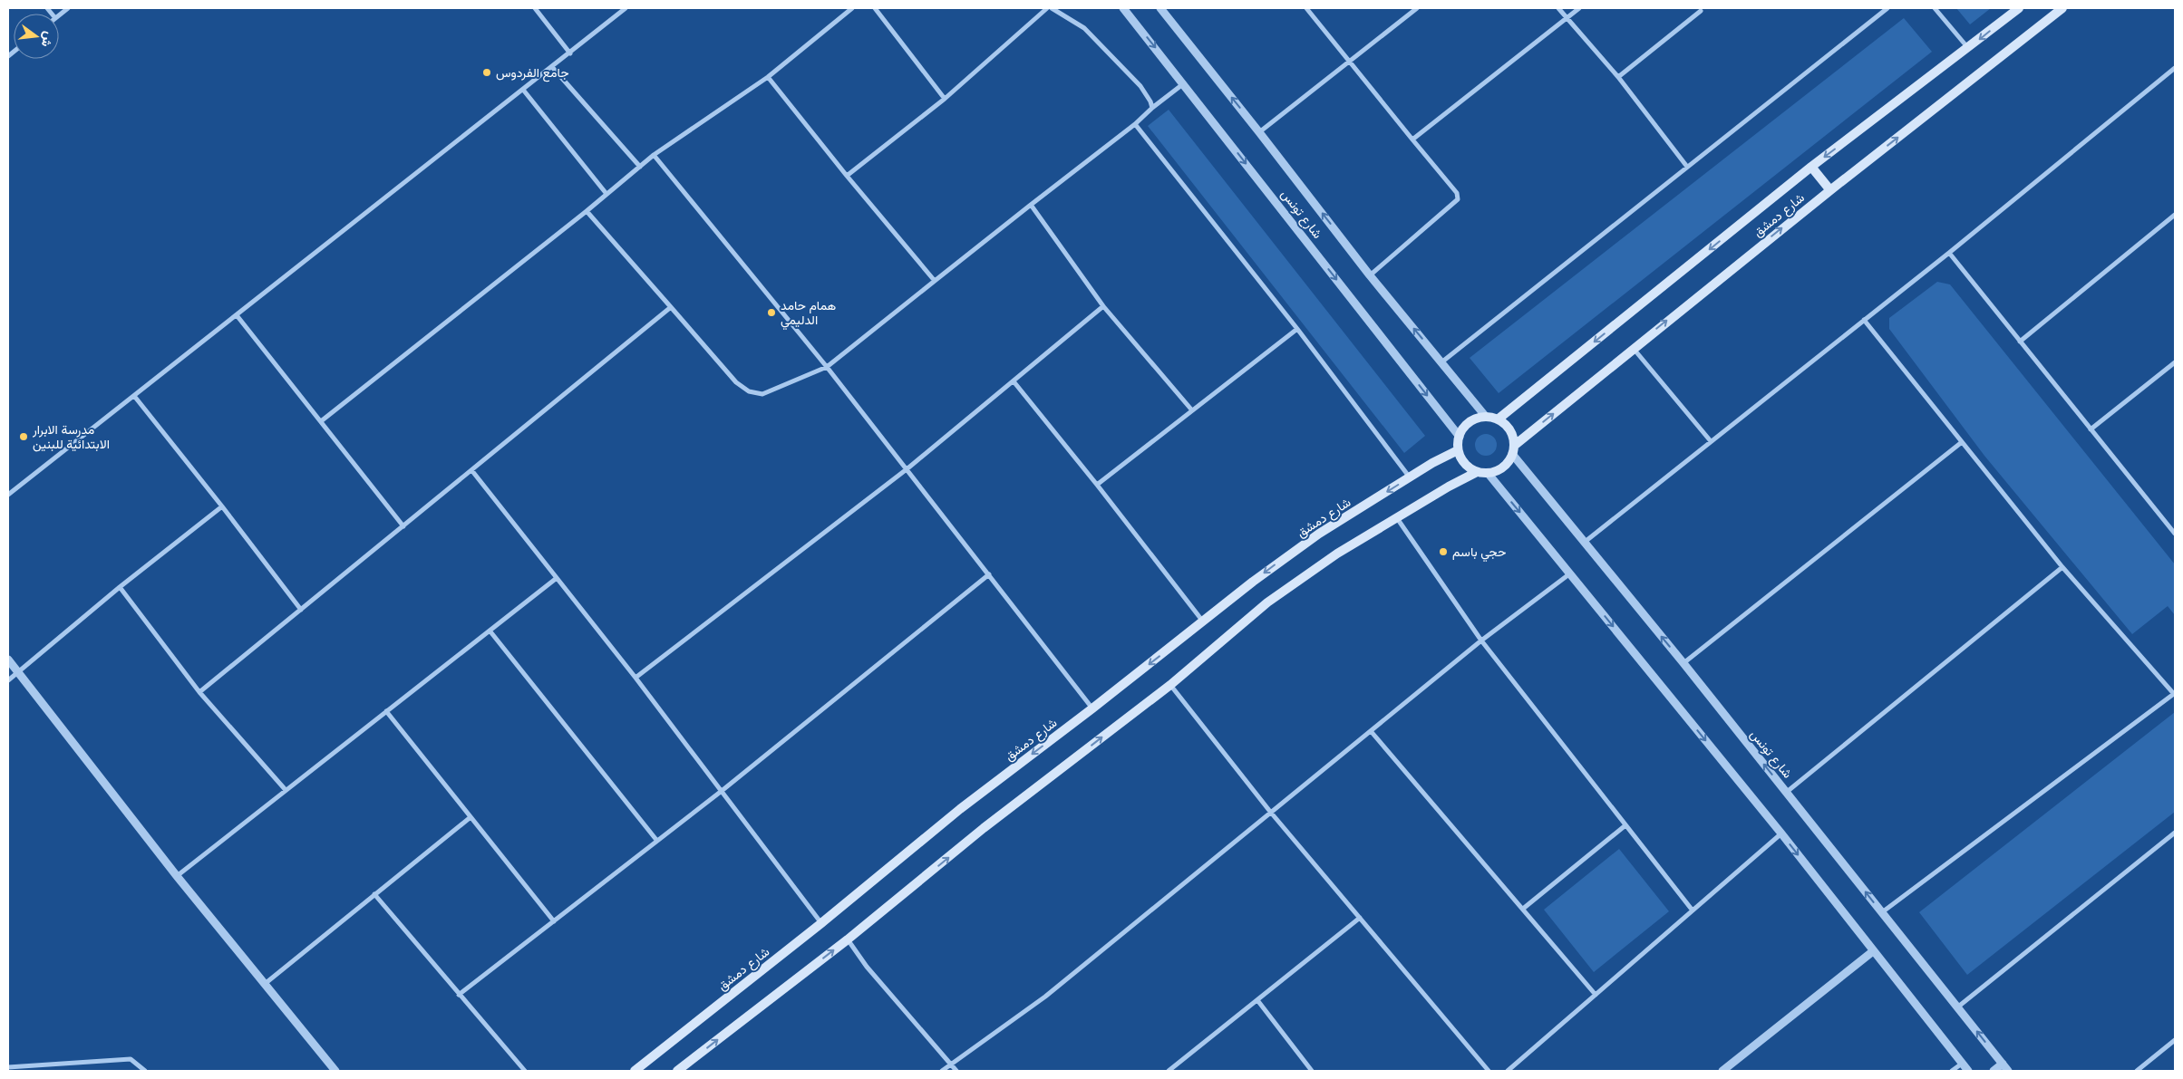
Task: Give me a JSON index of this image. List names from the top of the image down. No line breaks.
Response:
{"streets":{"main road":["شارع دمشق"],"street":["شارع تونس"]},"crossings":[["شارع تونس","شارع دمشق"]],"places":["جامع الفردوس","همام حامد الدليمي","مدرسة الابرار الابتدائية للبنين","حجي باسم"],"north":"right"}
